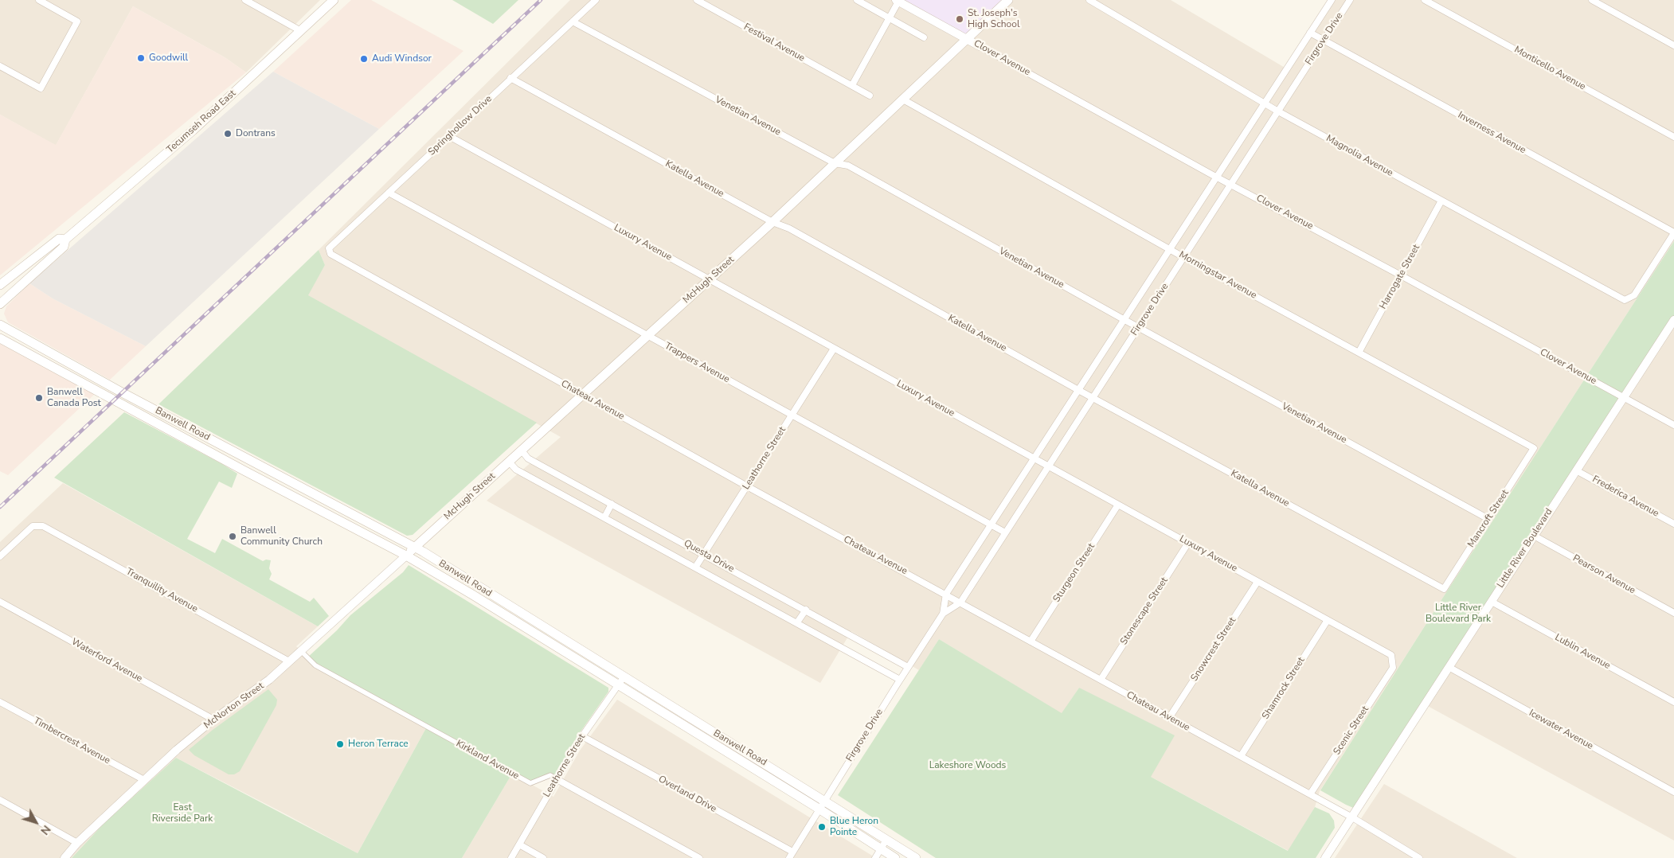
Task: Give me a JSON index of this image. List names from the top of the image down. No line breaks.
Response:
{"streets":{"main road":["Tecumseh Road East","McHugh Street","Banwell Road"],"street":["Firgrove Drive","Festival Avenue","Clover Avenue","Monticello Avenue","Venetian Avenue","Springhollow Drive","Inverness Avenue","Magnolia Avenue","Katella Avenue","Luxury Avenue","Morningstar Avenue","Harrogate Street","Trappers Avenue","Chateau Avenue","Leathorne Street","Frederica Avenue","Mancroft Street","Little River Boulevard","Questa Drive","Sturgeon Street","Pearson Avenue","Tranquility Avenue","Stonescape Street","Snowcrest Street","Lublin Avenue","Waterford Avenue","Shamrock Street","McNorton Street","Icewater Avenue","Scenic Street","Timbercrest Avenue","Kirkland Avenue","Overland Drive"]},"crossings":[["Firgrove Drive","Clover Avenue"],["Firgrove Drive","Venetian Avenue"],["Firgrove Drive","Inverness Avenue"],["Firgrove Drive","Magnolia Avenue"],["Firgrove Drive","Katella Avenue"],["Firgrove Drive","Luxury Avenue"],["Firgrove Drive","Morningstar Avenue"],["Firgrove Drive","Trappers Avenue"],["Firgrove Drive","Chateau Avenue"],["Firgrove Drive","Banwell Road"],["Firgrove Drive","Questa Drive"],["Firgrove Drive","Overland Drive"],["Clover Avenue","Harrogate Street"],["Clover Avenue","McHugh Street"],["Clover Avenue","Little River Boulevard"],["Venetian Avenue","Springhollow Drive"],["Venetian Avenue","McHugh Street"],["Venetian Avenue","Mancroft Street"],["Springhollow Drive","Katella Avenue"],["Springhollow Drive","Luxury Avenue"],["Springhollow Drive","Trappers Avenue"],["Springhollow Drive","Chateau Avenue"],["Inverness Avenue","Magnolia Avenue"],["Magnolia Avenue","Harrogate Street"],["Katella Avenue","McHugh Street"],["Katella Avenue","Mancroft Street"],["Luxury Avenue","McHugh Street"],["Luxury Avenue","Leathorne Street"],["Luxury Avenue","Sturgeon Street"],["Luxury Avenue","Stonescape Street"],["Luxury Avenue","Snowcrest Street"],["Luxury Avenue","Shamrock Street"],["Luxury Avenue","Scenic Street"],["Morningstar Avenue","Harrogate Street"],["Morningstar Avenue","McHugh Street"],["Morningstar Avenue","Mancroft Street"],["McHugh Street","Trappers Avenue"],["McHugh Street","Chateau Avenue"],["McHugh Street","Banwell Road"],["McHugh Street","Questa Drive"],["McHugh Street","McNorton Street"],["Trappers Avenue","Leathorne Street"],["Chateau Avenue","Leathorne Street"],["Chateau Avenue","Little River Boulevard"],["Chateau Avenue","Sturgeon Street"],["Chateau Avenue","Stonescape Street"],["Chateau Avenue","Snowcrest Street"],["Chateau Avenue","Shamrock Street"],["Chateau Avenue","Scenic Street"],["Banwell Road","Leathorne Street"],["Banwell Road","McNorton Street"],["Leathorne Street","Questa Drive"],["Leathorne Street","Kirkland Avenue"],["Leathorne Street","Overland Drive"],["Frederica Avenue","Little River Boulevard"],["Little River Boulevard","Pearson Avenue"],["Little River Boulevard","Lublin Avenue"],["Little River Boulevard","Icewater Avenue"],["Tranquility Avenue","McNorton Street"],["Waterford Avenue","McNorton Street"],["McNorton Street","Timbercrest Avenue"],["McNorton Street","Kirkland Avenue"]],"parks":["Little River Boulevard Park","Lakeshore Woods","East Riverside Park"],"places":["St. Joseph's High School","Goodwill","Audi Windsor","Dontrans","Banwell Canada Post","Banwell Community Church","Heron Terrace","Blue Heron Pointe"],"north":"bottom right"}
